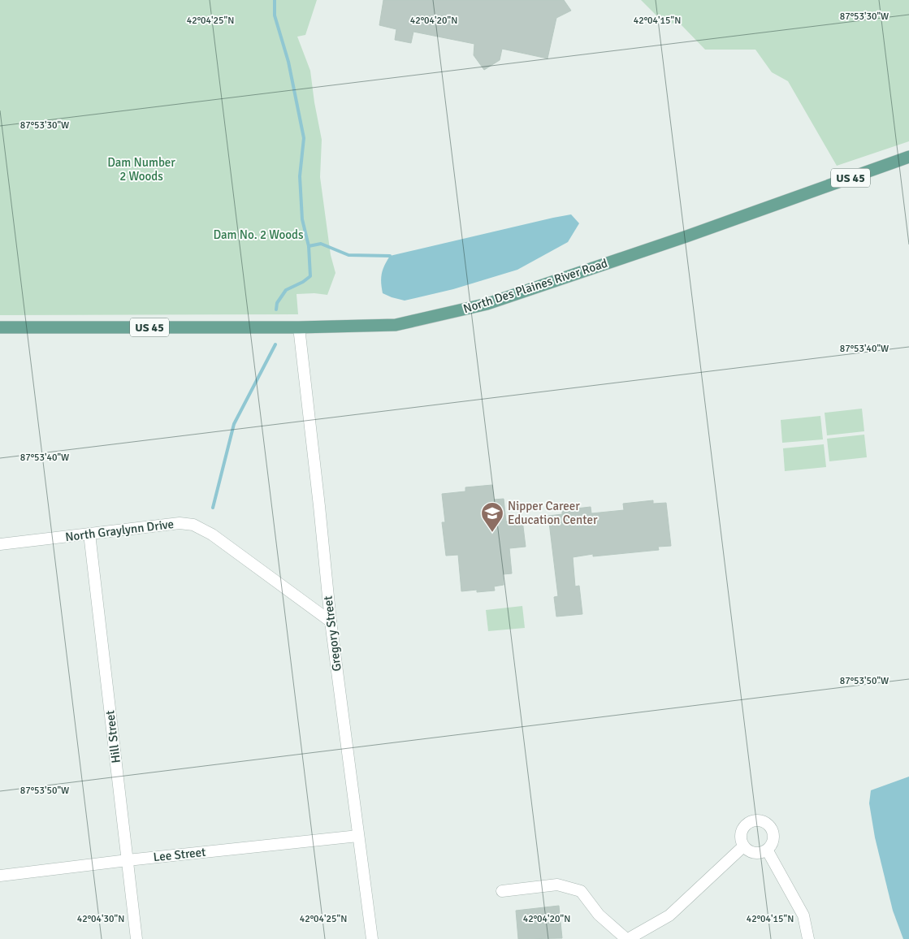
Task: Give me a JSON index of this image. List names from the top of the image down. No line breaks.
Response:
{"streets":{"main road":["US 45","North Des Plaines River Road"],"street":["North Graylynn Drive","Gregory Street","Hill Street","Lee Street"]},"crossings":[["North Des Plaines River Road","Gregory Street"],["North Graylynn Drive","Gregory Street"],["North Graylynn Drive","Hill Street"],["Gregory Street","Lee Street"],["Hill Street","Lee Street"]],"parks":["Dam Number 2 Woods","Dam No. 2 Woods"],"places":{"school or university":["Nipper Career Education Center"]},"coordinates":["87°53'30\"W","42°04'25\"N","42°04'20\"N","42°04'15\"N","87°53'40\"W","87°53'50\"W","42°04'30\"N"]}
